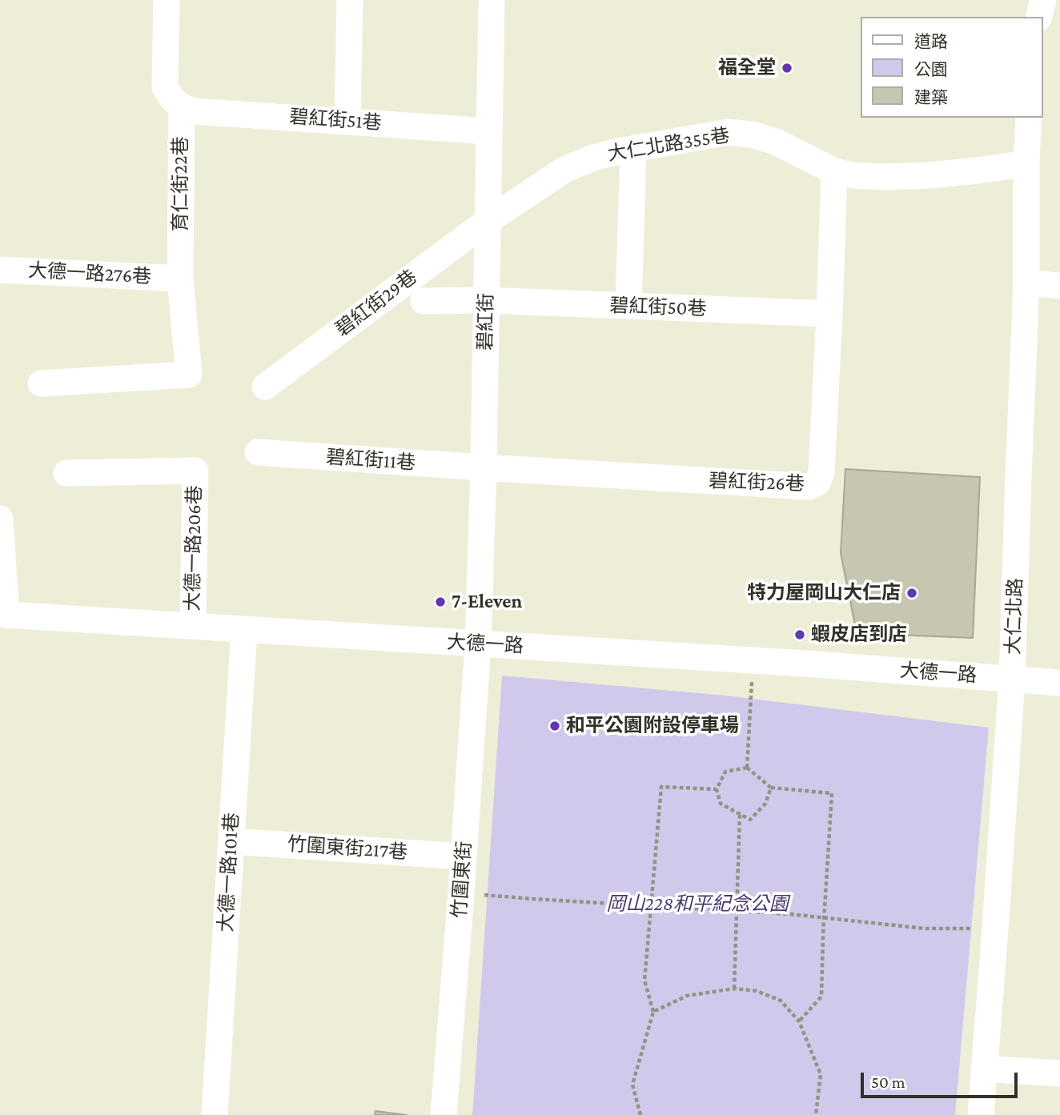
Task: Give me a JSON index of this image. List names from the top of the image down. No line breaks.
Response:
{"streets":{"street":["碧紅街51巷","大仁北路355巷","育仁街22巷","大德一路276巷","碧紅街29巷","碧紅街50巷","碧紅街","碧紅街11巷","碧紅街26巷","大德一路206巷","大仁北路","大德一路","竹圍東街217巷","大德一路101巷","竹圍東街"]},"crossings":[["碧紅街51巷","育仁街22巷"],["碧紅街51巷","碧紅街"],["大仁北路355巷","碧紅街29巷"],["大仁北路355巷","碧紅街"],["大仁北路355巷","碧紅街26巷"],["大仁北路355巷","大仁北路"],["育仁街22巷","大德一路276巷"],["碧紅街29巷","碧紅街"],["碧紅街50巷","碧紅街"],["碧紅街50巷","碧紅街26巷"],["碧紅街","碧紅街11巷"],["碧紅街","碧紅街26巷"],["碧紅街","大德一路"],["碧紅街","竹圍東街"],["碧紅街11巷","碧紅街26巷"],["大德一路206巷","大德一路"],["大仁北路","大德一路"],["大德一路","大德一路101巷"],["大德一路","竹圍東街"],["竹圍東街217巷","大德一路101巷"],["竹圍東街217巷","竹圍東街"]],"parks":["岡山228和平紀念公園"],"places":["福全堂","特力屋岡山大仁店","7-Eleven","蝦皮店到店","和平公園附設停車場"],"legend":["道路","公園","建築"],"scale_bar":"50 m"}
